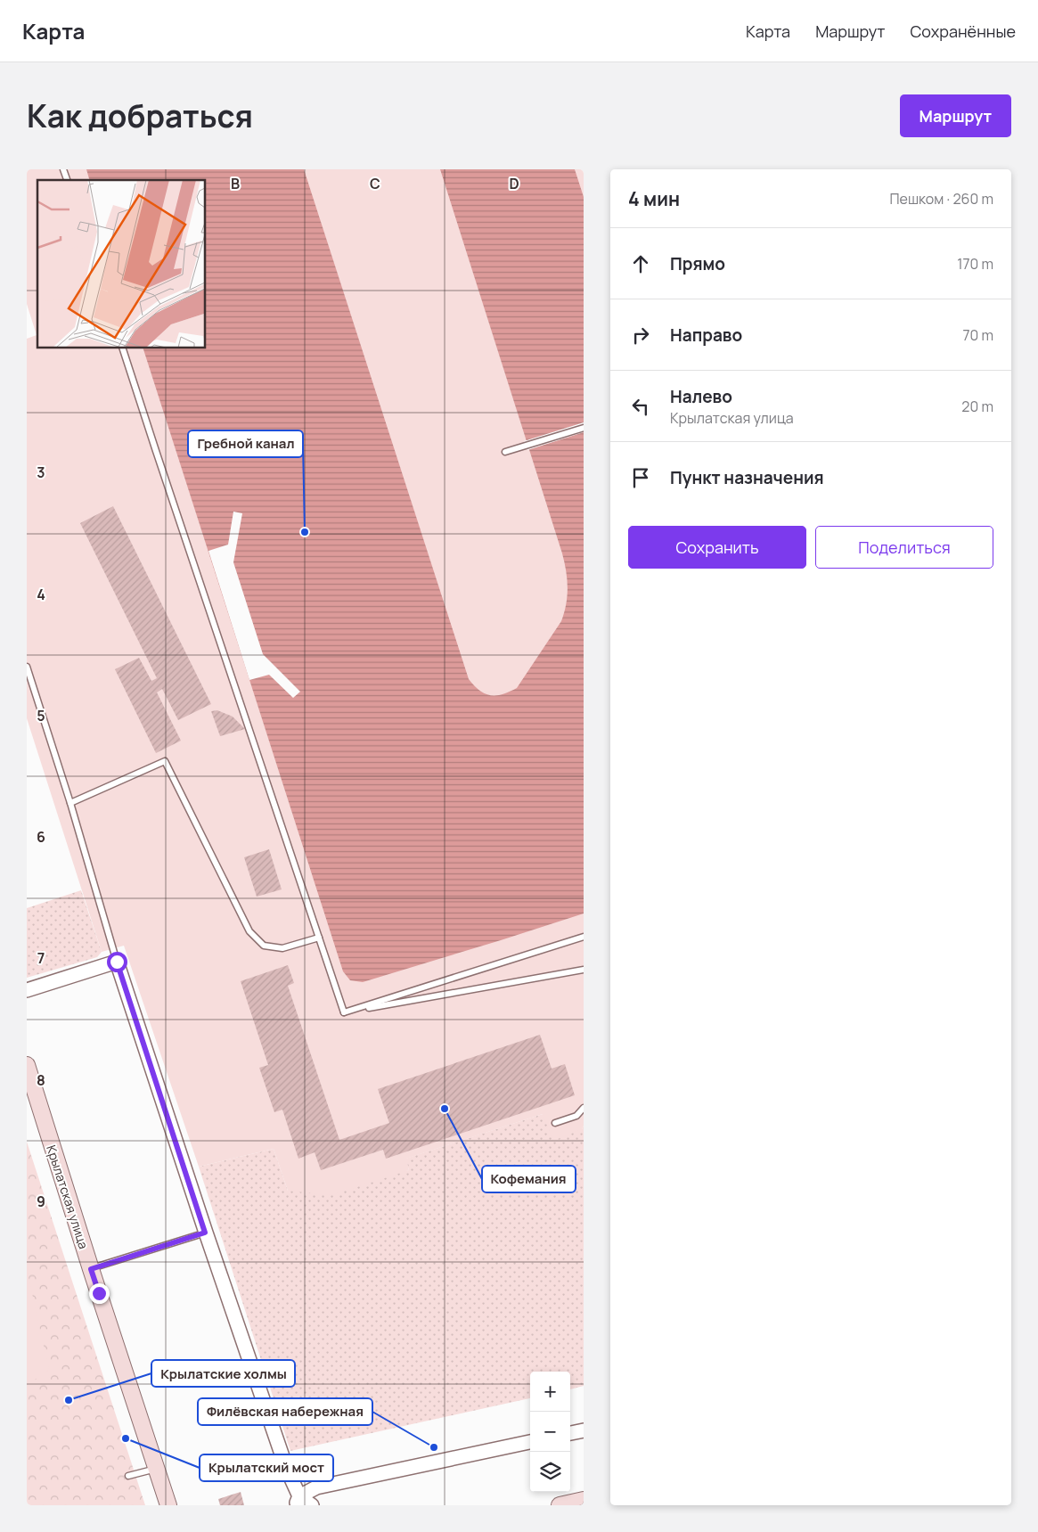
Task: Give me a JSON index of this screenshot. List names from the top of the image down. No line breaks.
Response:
{"streets":{"main road":["Крылатская улица"]},"places":["Гребной канал","Кофемания","Крылатские холмы","Крылатский мост","Филёвская набережная"],"page":{"header":"Карта","nav":["Карта","Маршрут","Сохранённые"],"title":"Как добраться","buttons":["Маршрут",["Сохранить","Поделиться"]],"heading":["4 мин","Пешком · 260 m"],"list":[["Прямо","170 m"],["Направо","70 m"],["Налево","Крылатская улица","20 m"],"Пункт назначения"],"map_buttons":["+","−"]},"grid":{"columns":["B","C","D"],"rows":["3","4","5","6","7","8","9"]}}
